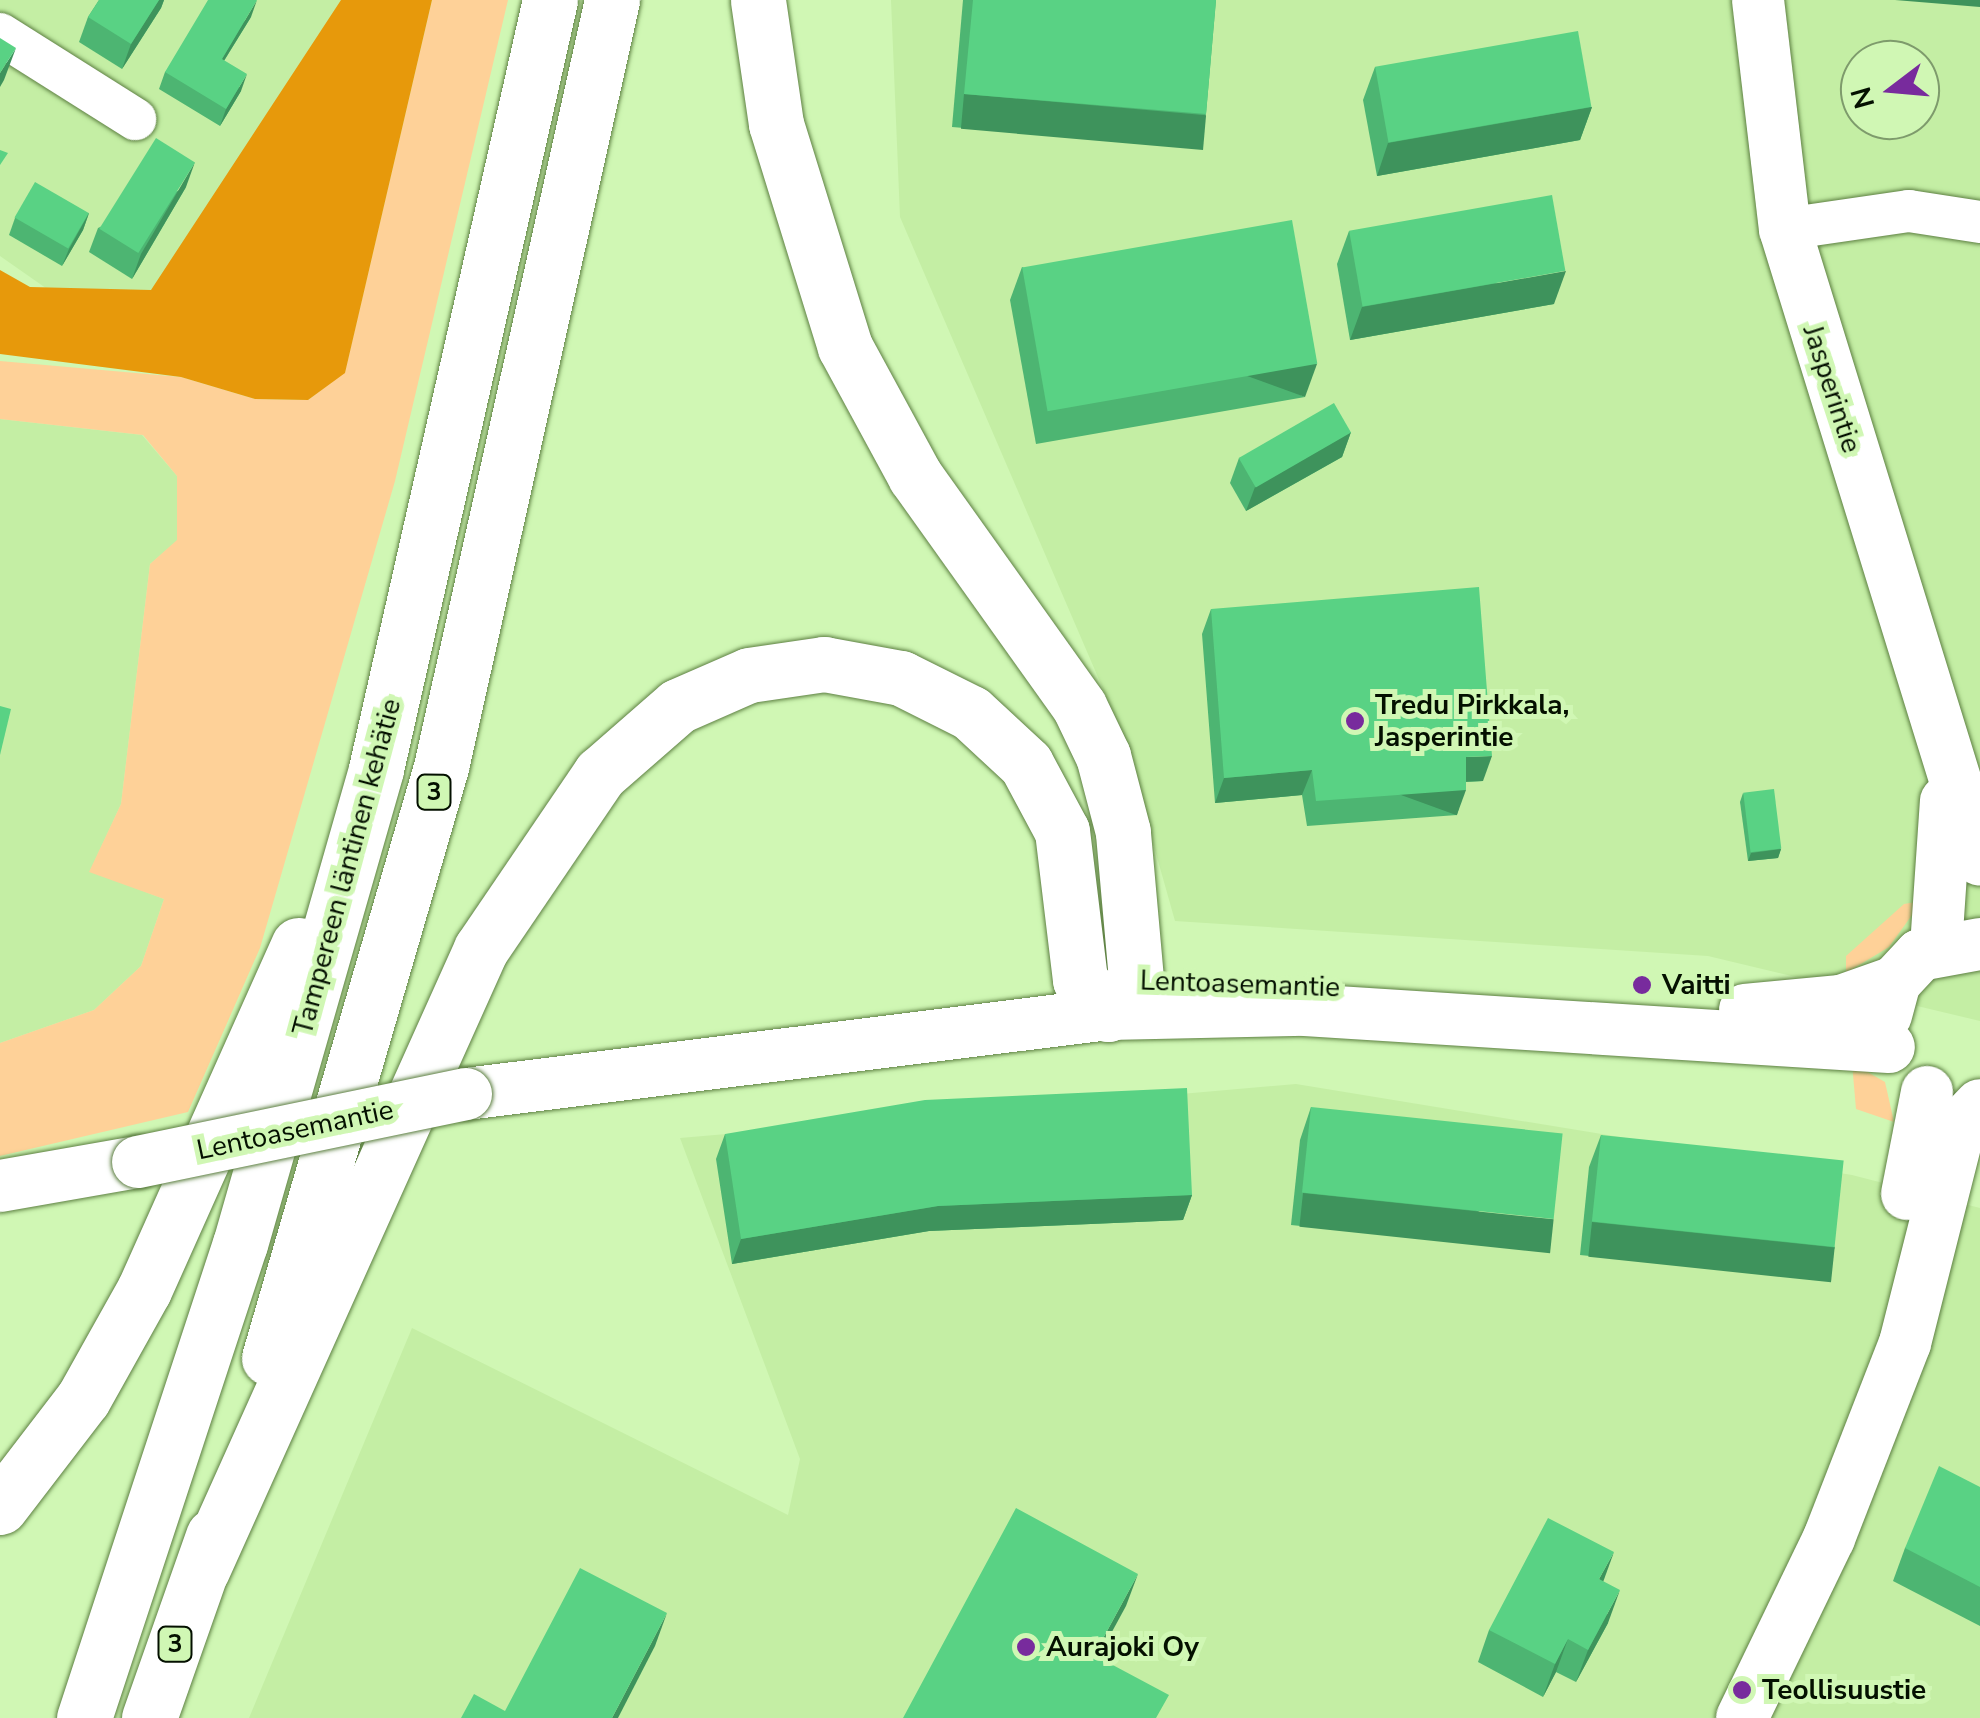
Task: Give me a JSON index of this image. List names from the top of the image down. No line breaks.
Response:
{"streets":{"highway":["3","Tampereen läntinen kehätie"],"main road":["Jasperintie","Lentoasemantie"]},"places":["Tredu Pirkkala, Jasperintie","Vaitti","Aurajoki Oy","Teollisuustie"],"north":"left"}
